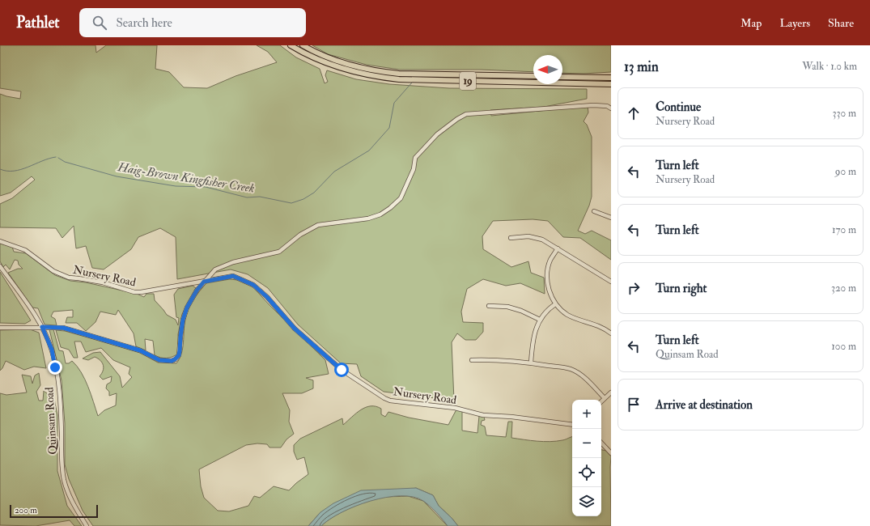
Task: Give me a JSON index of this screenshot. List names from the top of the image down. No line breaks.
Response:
{"streets":{"highway":["19"],"street":["Nursery Road","Quinsam Road"]},"water":["Haig-Brown Kingfisher Creek"],"scale_bar":"200 m","north":"left","page":{"header":"Pathlet","search":"Search here","nav":["Map","Layers","Share"],"heading":["13 min","Walk · 1.0 km"],"list":[["Continue","Nursery Road","330 m"],["Turn left","Nursery Road","90 m"],["Turn left","170 m"],["Turn right","320 m"],["Turn left","Quinsam Road","100 m"],"Arrive at destination"],"map_buttons":["+","−"],"scale":"200 m"}}
